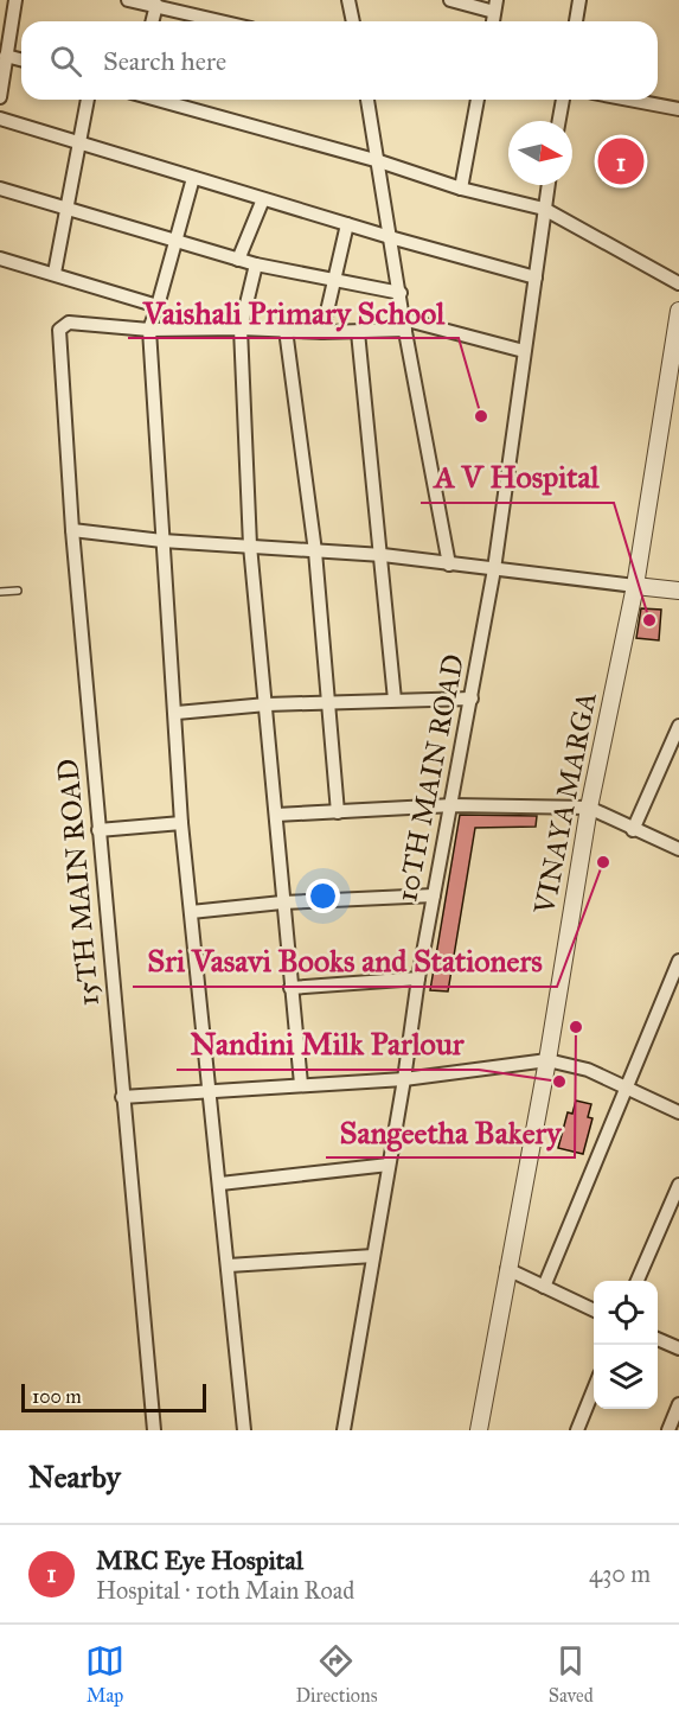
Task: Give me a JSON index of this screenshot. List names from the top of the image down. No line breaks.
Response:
{"streets":{"street":["10TH MAIN ROAD","VINAYA MARGA","15TH MAIN ROAD"]},"places":["Vaishali Primary School","A V Hospital","Sri Vasavi Books and Stationers","Sangeetha Bakery","Nandini Milk Parlour"],"scale_bar":"100 m","north":"right","page":{"search":"Search here","pins":"1","scale":"100 m","heading":"Nearby","list":[{"mark":"1","name":"MRC Eye Hospital","note":"Hospital · 10th Main Road","value":"430 m"}],"nav":["Map","Directions","Saved"]}}
